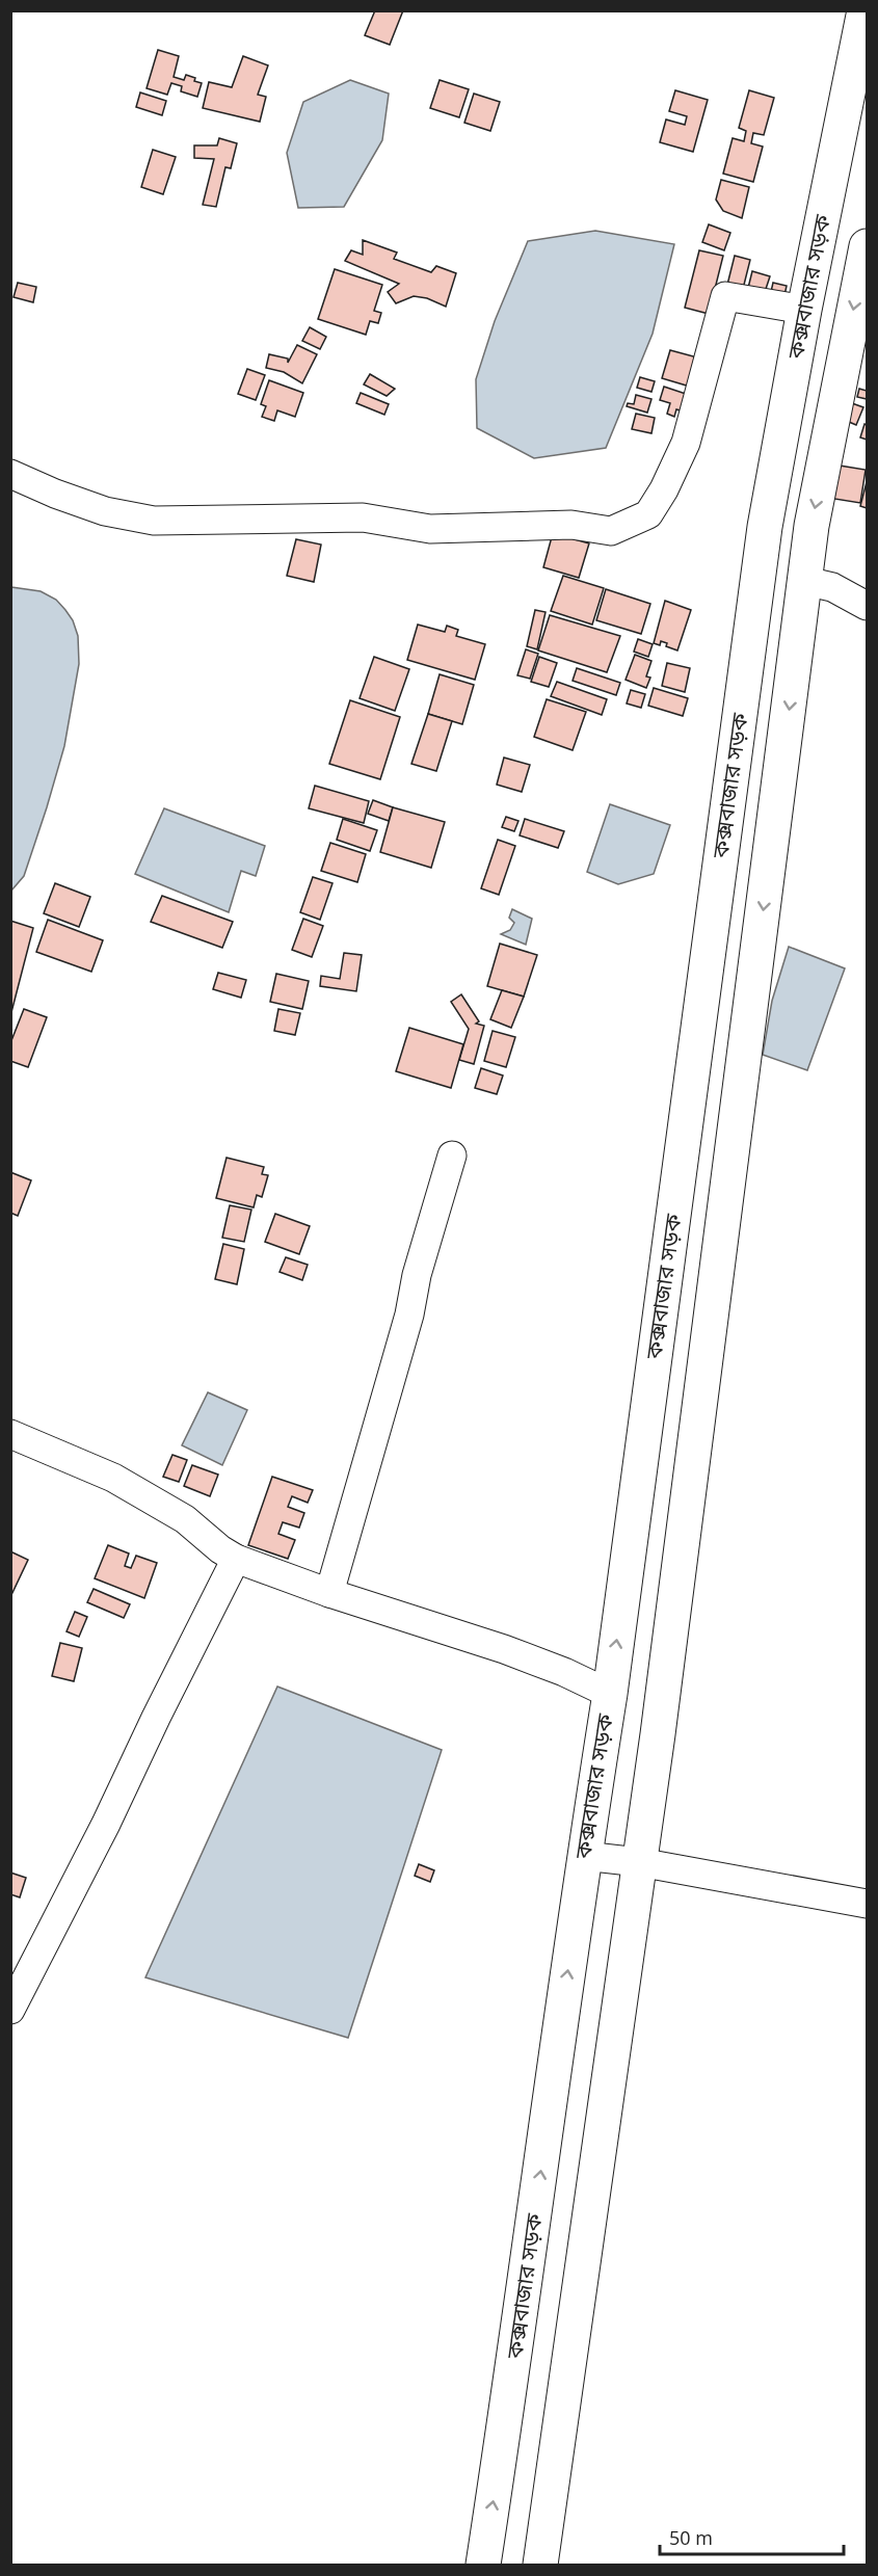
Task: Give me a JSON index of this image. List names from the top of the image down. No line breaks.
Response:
{"streets":{"highway":["কক্সবাজার সড়ক"]},"scale_bar":"50 m"}
